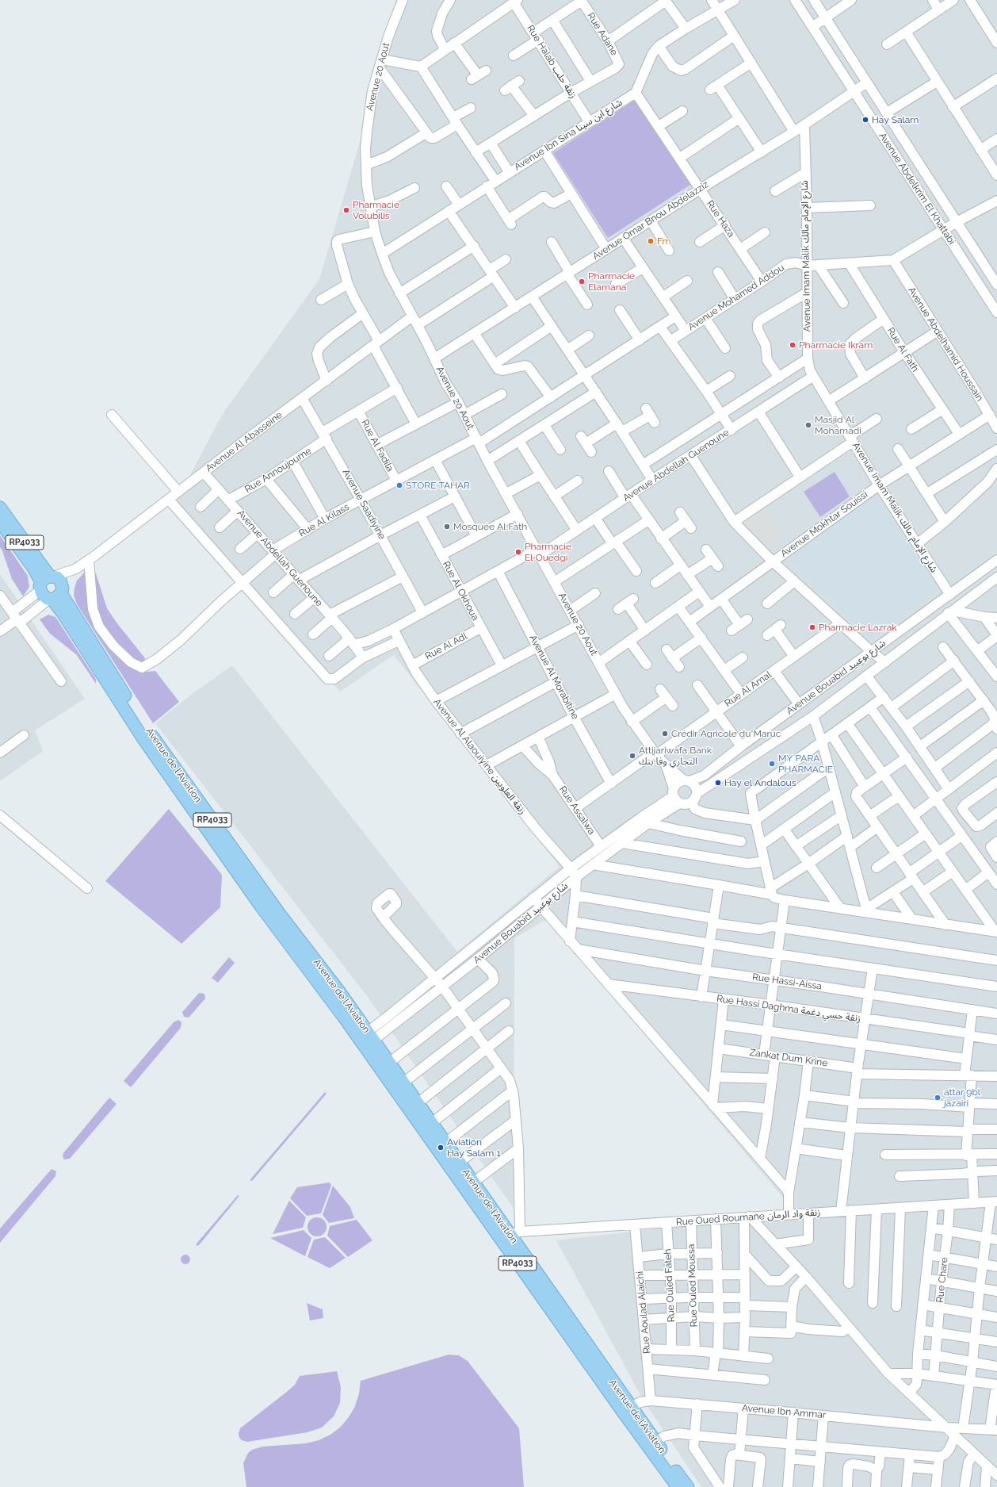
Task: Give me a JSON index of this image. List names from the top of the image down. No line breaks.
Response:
{"streets":{"main road":["RP4033","Avenue de l'Aviation"],"street":["Rue Adane","Rue Halab زنقة حلب","Avenue 20 Aout","Avenue Ibn Sina شارع ابن سينا","Avenue Abdelkrim El Khattabi","Rue Haza","Avenue Omar Bnou Abdelazziz","Avenue Imam Malik شارع الإمام مالك","Avenue Mohamed Addou","Avenue Abdelhamid Houssain","Rue Al Fath","Avenue Al Abasseine","Rue Al Fadila","Avenue Abdellah Guenoune","Rue Annoujoume","Avenue Saadiyine","Rue Al Kilass","Avenue Mokhtar Souissi","Rue Al Okhoua","Rue Al Adl","Avenue Al Morabitine","Avenue Bouabid شارع بوعبيد","Rue Al Amal","Avenue Al Alaouiyine زنقة العلويين","Rue Assalwa","Rue Hassi-Aissa","Rue Hassi Daghma زنقة حسي دغمة","Zankat Dum Krine","Rue Oued Roumane زنقة واد الرمان","Rue Chare","Rue Ouled Fateh","Rue Ouled Moussa","Rue Aoulad Alaichi","Avenue Ibn Ammar"]},"crossings":[["Rue Halab زنقة حلب","Avenue Ibn Sina شارع ابن سينا"],["Avenue 20 Aout","Avenue Ibn Sina شارع ابن سينا"],["Avenue 20 Aout","Avenue Omar Bnou Abdelazziz"],["Avenue 20 Aout","Avenue Mohamed Addou"],["Avenue 20 Aout","Avenue Al Abasseine"],["Avenue 20 Aout","Avenue Abdellah Guenoune"],["Avenue 20 Aout","Rue Al Kilass"],["Avenue 20 Aout","Avenue Bouabid شارع بوعبيد"],["Avenue 20 Aout","Rue Al Amal"],["Avenue Ibn Sina شارع ابن سينا","Rue Haza"],["Avenue Abdelkrim El Khattabi","Avenue Omar Bnou Abdelazziz"],["Avenue Abdelkrim El Khattabi","Avenue Mohamed Addou"],["Rue Haza","Avenue Omar Bnou Abdelazziz"],["Rue Haza","Avenue Mohamed Addou"],["Avenue Omar Bnou Abdelazziz","Avenue Imam Malik شارع الإمام مالك"],["Avenue Imam Malik شارع الإمام مالك","Avenue Mohamed Addou"],["Avenue Imam Malik شارع الإمام مالك","Avenue Abdellah Guenoune"],["Avenue Imam Malik شارع الإمام مالك","Avenue Mokhtar Souissi"],["Avenue Imam Malik شارع الإمام مالك","Avenue Bouabid شارع بوعبيد"],["Avenue Mohamed Addou","Avenue Abdelhamid Houssain"],["Avenue Mohamed Addou","Rue Al Fath"],["Avenue Mohamed Addou","Rue Al Kilass"],["Avenue Abdelhamid Houssain","Avenue Mokhtar Souissi"],["Rue Al Fath","Avenue Mokhtar Souissi"],["Avenue Al Abasseine","Avenue Abdellah Guenoune"],["Avenue Al Abasseine","Avenue Saadiyine"],["Avenue Al Abasseine","Rue Al Kilass"],["Avenue Al Abasseine","Avenue de l'Aviation"],["Rue Al Fadila","Rue Annoujoume"],["Rue Al Fadila","Rue Al Kilass"],["Avenue Abdellah Guenoune","Rue Annoujoume"],["Avenue Abdellah Guenoune","Avenue Saadiyine"],["Avenue Abdellah Guenoune","Rue Al Kilass"],["Avenue Abdellah Guenoune","Rue Al Okhoua"],["Avenue Abdellah Guenoune","Avenue Al Morabitine"],["Avenue Abdellah Guenoune","Avenue Al Alaouiyine زنقة العلويين"],["Rue Annoujoume","Avenue Saadiyine"],["Avenue Saadiyine","Rue Al Kilass"],["Rue Al Okhoua","Rue Al Adl"],["Rue Al Adl","Avenue Al Alaouiyine زنقة العلويين"],["Avenue Al Morabitine","Rue Al Amal"],["Avenue Bouabid شارع بوعبيد","Avenue Al Alaouiyine زنقة العلويين"],["Avenue Bouabid شارع بوعبيد","Avenue de l'Aviation"],["Avenue Bouabid شارع بوعبيد","Rue Assalwa"],["Rue Al Amal","Rue Assalwa"],["Avenue de l'Aviation","Rue Oued Roumane زنقة واد الرمان"],["Avenue de l'Aviation","Avenue Ibn Ammar"],["Rue Oued Roumane زنقة واد الرمان","Rue Chare"],["Rue Oued Roumane زنقة واد الرمان","Rue Ouled Fateh"],["Rue Oued Roumane زنقة واد الرمان","Rue Ouled Moussa"],["Rue Oued Roumane زنقة واد الرمان","Rue Aoulad Alaichi"],["Rue Aoulad Alaichi","Avenue Ibn Ammar"]],"places":["Hay Salam","Pharmacie Volubilis","Fm","Pharmacie Elamana","Pharmacie Ikram","Masjid Al Mohamadi","STORE TAHAR","Mosquée Al Fath","Pharmacie El Ouedgi","Pharmacie Lazrak","Crédir Agricole du Maruc","Attijariwafa Bank التجاري وفا بنك","MY PARA PHARMACIE","Hay el Andalous","attar 9bl jazairi","Aviation Hay Salam 1"]}
